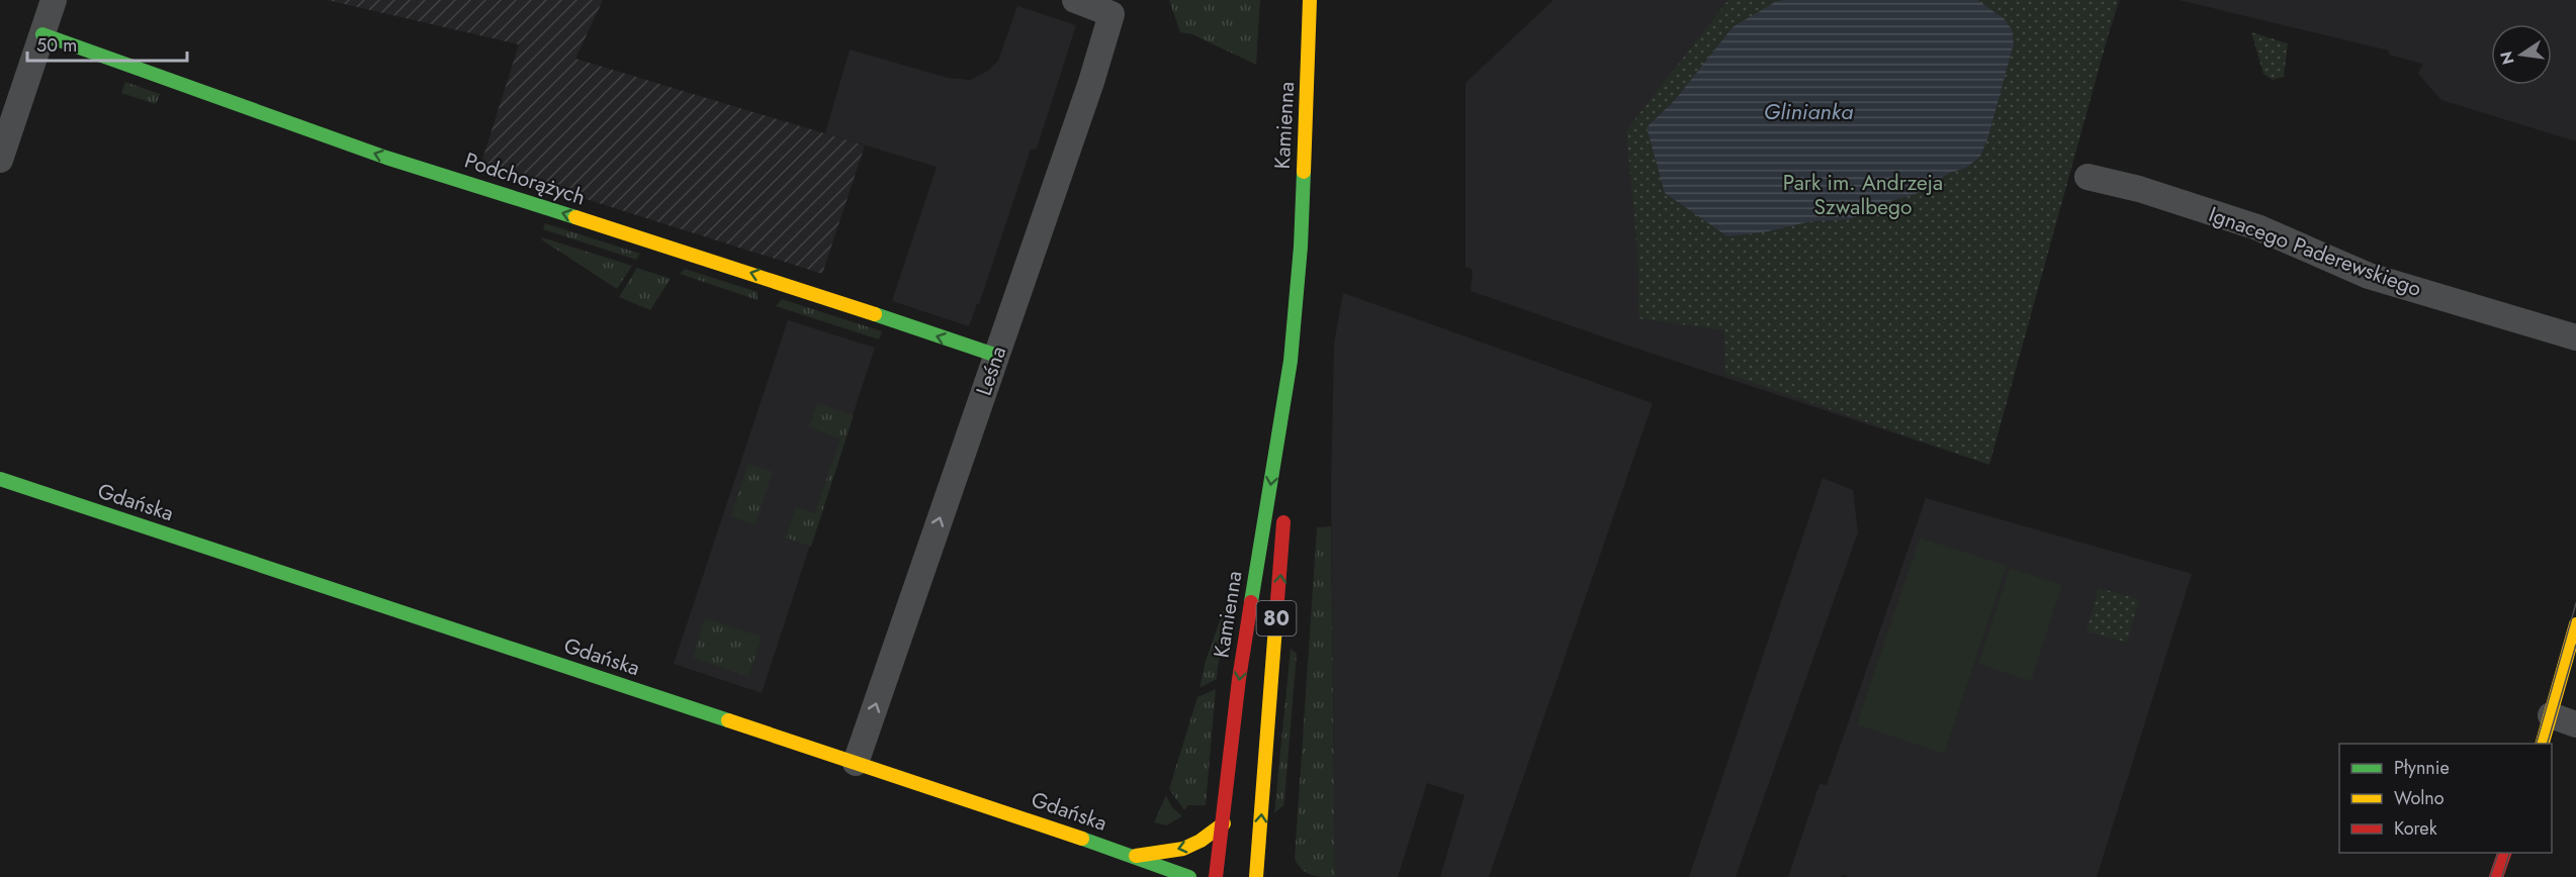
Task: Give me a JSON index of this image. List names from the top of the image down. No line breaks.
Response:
{"streets":{"main road":["Kamienna","Podchorążych","Gdańska","80"],"street":["Ignacego Paderewskiego","Leśna"]},"crossings":[["Podchorążych","Leśna"],["Leśna","Gdańska"]],"one_way":["Podchorążych","Leśna"],"water":["Glinianka"],"parks":["Park im. Andrzeja Szwalbego"],"legend":["Płynnie","Wolno","Korek"],"scale_bar":"50 m","north":"left"}
